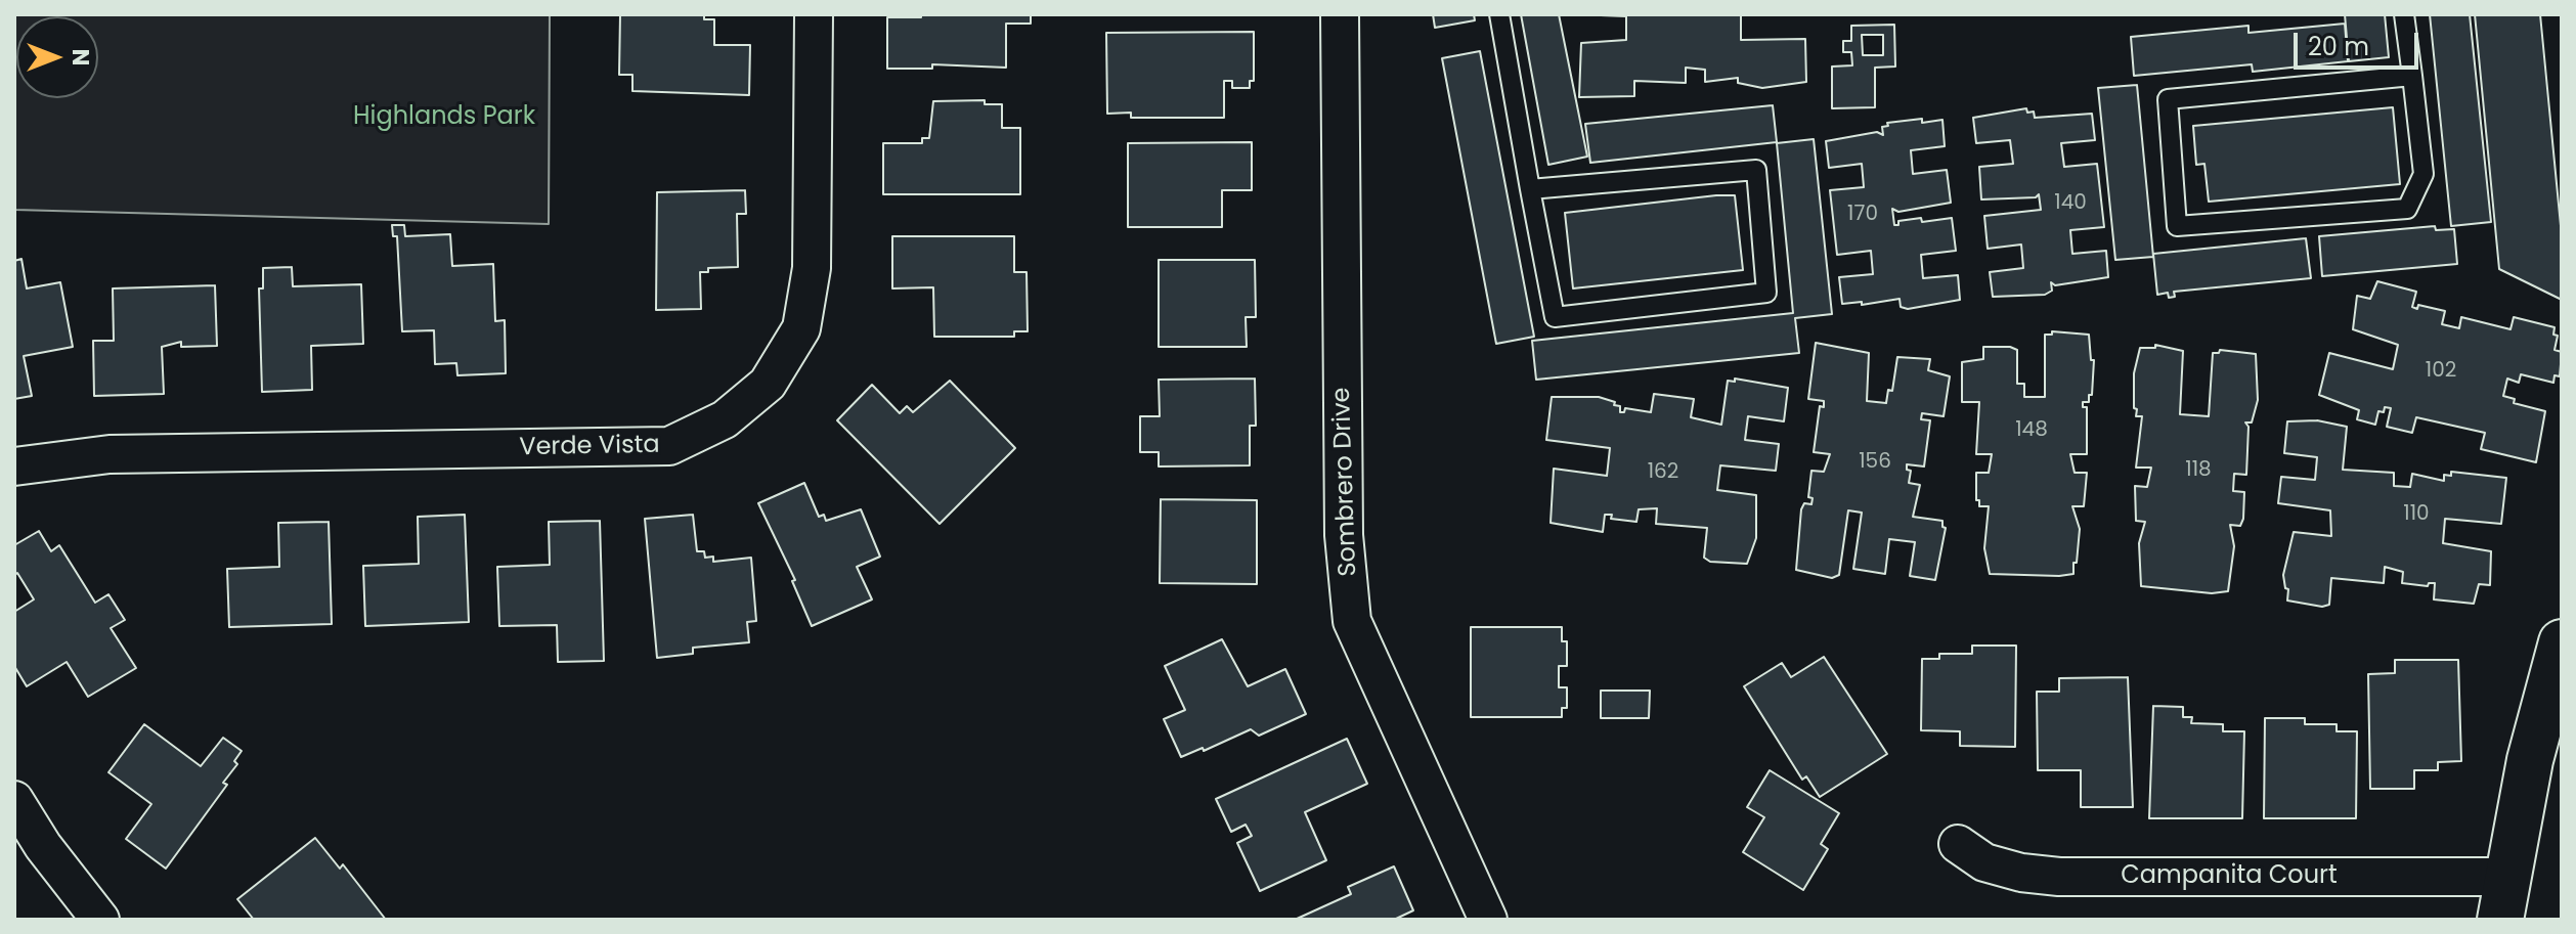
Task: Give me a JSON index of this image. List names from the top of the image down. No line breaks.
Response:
{"streets":{"street":["Verde Vista","Sombrero Drive","Campanita Court"]},"parks":["Highlands Park"],"house_numbers":["140","170","102","148","156","118","162","110"],"scale_bar":"20 m","north":"right"}
